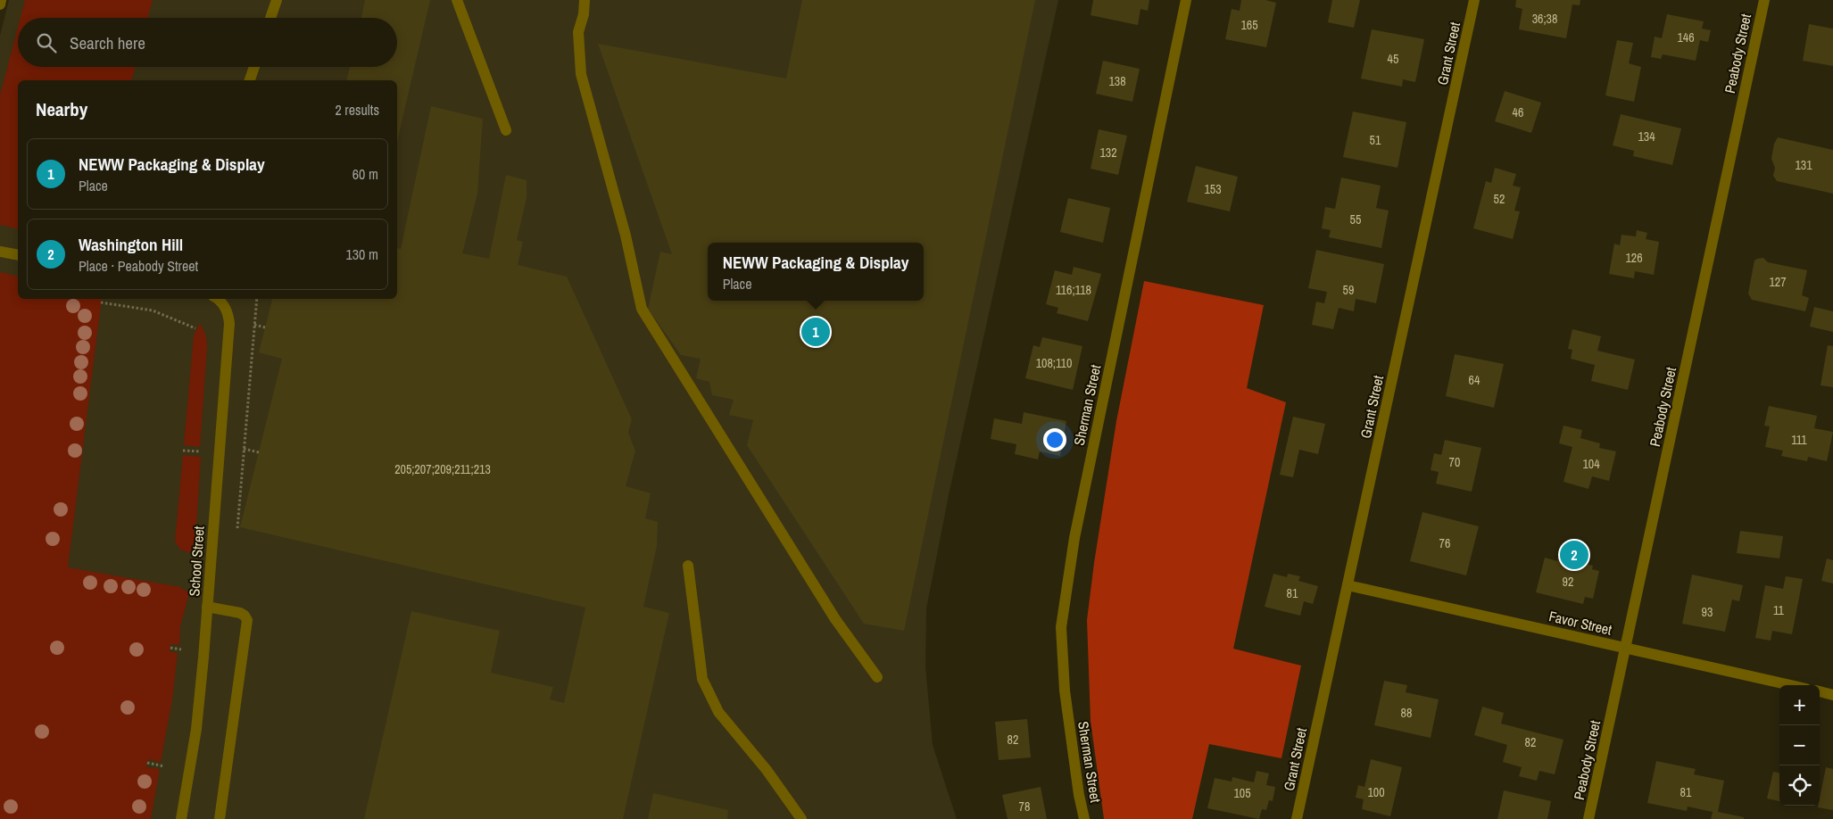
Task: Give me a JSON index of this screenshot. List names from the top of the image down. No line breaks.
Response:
{"streets":{"street":["Grant Street","Peabody Street","Sherman Street","School Street","Favor Street"]},"crossings":[["Grant Street","Favor Street"],["Peabody Street","Favor Street"]],"house_numbers":["36;38","165","146","45","138","46","134","51","132","131","153","52","55","126","127","116;118","59","108;110","64","111","70","104","205;207;209;211;213","76","92","81","11","93","88","82","82","100","81","105","78"],"page":{"search":"Search here","heading":["Nearby","2 results"],"list":[{"mark":"1","name":"NEWW Packaging & Display","note":"Place","value":"60 m"},{"mark":"2","name":"Washington Hill","note":"Place · Peabody Street","value":"130 m"}],"popup":["NEWW Packaging & Display","Place"],"pins":["1","2"],"map_buttons":["+","−"]}}
